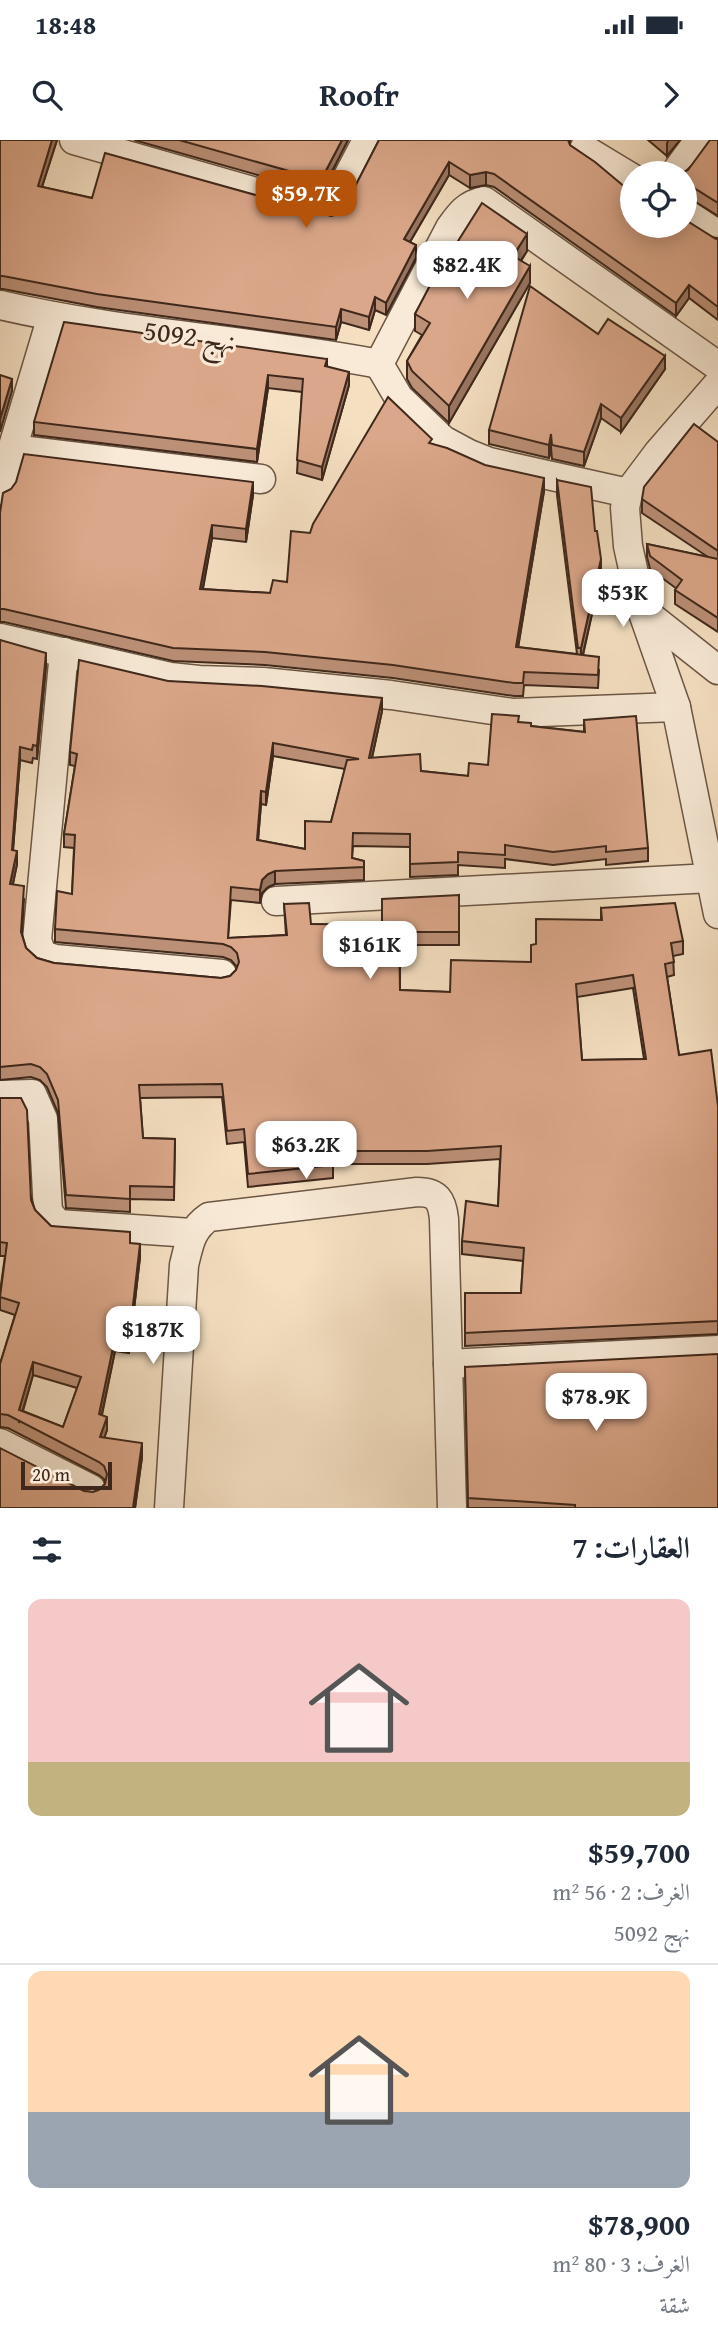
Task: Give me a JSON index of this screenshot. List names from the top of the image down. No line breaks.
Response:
{"streets":{"street":["نهج 5092"]},"scale_bar":"20 m","page":{"status":"18:48","header":"Roofr","price":["$59.7K","$82.4K","$53K","$161K","$63.2K","$187K","$78.9K"],"scale":"20 m","heading":"العقارات: 7","list":[{"name":"$59,700","note":"الغرف: 2 · 56 m² · نهج 5092"},{"name":"$78,900","note":"الغرف: 3 · 80 m² · شقة"}]}}
